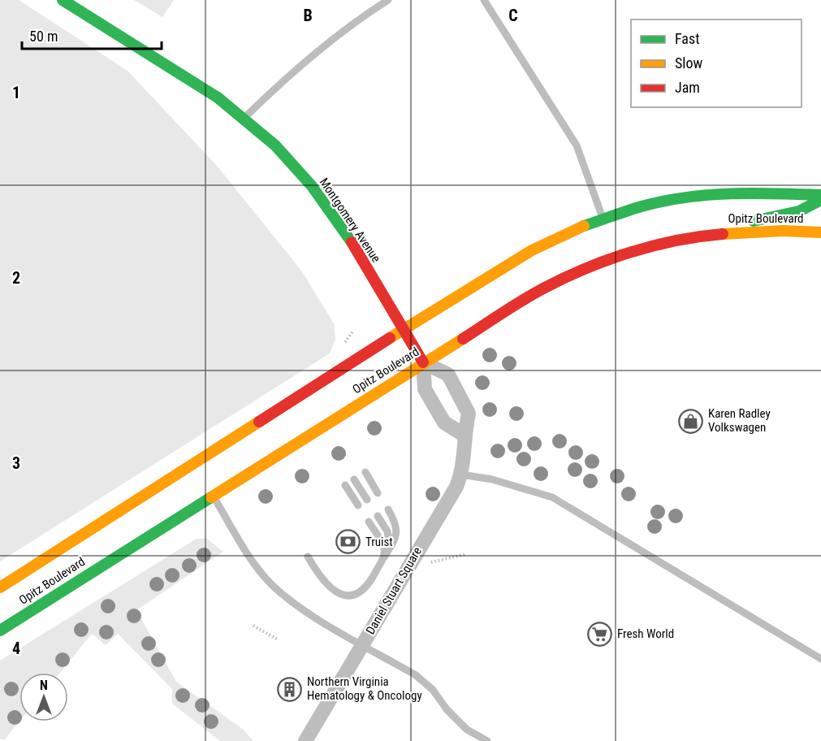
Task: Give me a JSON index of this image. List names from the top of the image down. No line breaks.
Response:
{"streets":{"main road":["Opitz Boulevard","Montgomery Avenue"],"street":["Daniel Stuart Square"]},"crossings":[["Opitz Boulevard","Montgomery Avenue"],["Opitz Boulevard","Daniel Stuart Square"],["Montgomery Avenue","Daniel Stuart Square"]],"places":{"shop":["Karen Radley Volkswagen"],"bank":["Truist"],"supermarket":["Fresh World"],"building":["Northern Virginia Hematology & Oncology"]},"legend":["Fast","Slow","Jam"],"scale_bar":"50 m","north":"top","grid":{"columns":["B","C"],"rows":["1","2","3","4"]}}
